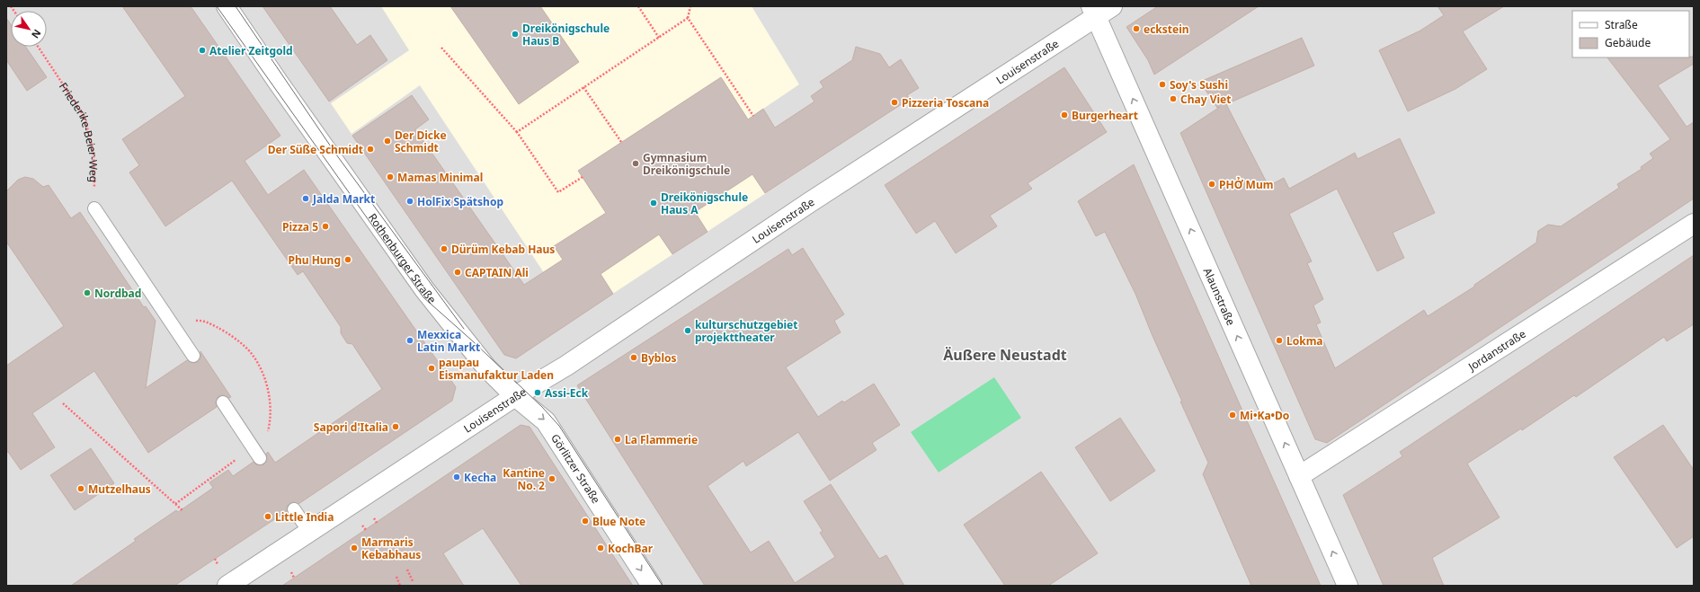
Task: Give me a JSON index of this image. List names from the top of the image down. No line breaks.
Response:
{"streets":{"street":["Louisenstraße","Rothenburger Straße","Alaunstraße","Jordanstraße","Görlitzer Straße"],"path":["Friederike-Beier-Weg"]},"crossings":[["Louisenstraße","Rothenburger Straße"],["Louisenstraße","Alaunstraße"],["Louisenstraße","Görlitzer Straße"],["Rothenburger Straße","Görlitzer Straße"],["Alaunstraße","Jordanstraße"]],"one_way":["Alaunstraße","Görlitzer Straße"],"districts":["Äußere Neustadt"],"places":["eckstein","Dreikönigschule Haus B","Atelier Zeitgold","Soy's Sushi","Chay Viet","Pizzeria Toscana","Burgerheart","Der Dicke Schmidt","Der Süße Schmidt","Gymnasium Dreikönigschule","Mamas Minimal","PHỞ Mum","Jalda Markt","HolFix Spätshop","Dreikönigschule Haus A","Pizza 5","Dürüm Kebab Haus","Phu Hung","CAPTAIN Ali","Nordbad","kulturschutzgebiet projekttheater","Mexxica Latin Markt","Lokma","Byblos","paupau Eismanufaktur Laden","Assi-Eck","Mi•Ka•Do","Sapori d'Italia","La Flammerie","Kecha","Kantine No. 2","Mutzelhaus","Little India","Blue Note","Marmaris Kebabhaus","KochBar"],"legend":["Straße","Gebäude"],"north":"bottom right"}
